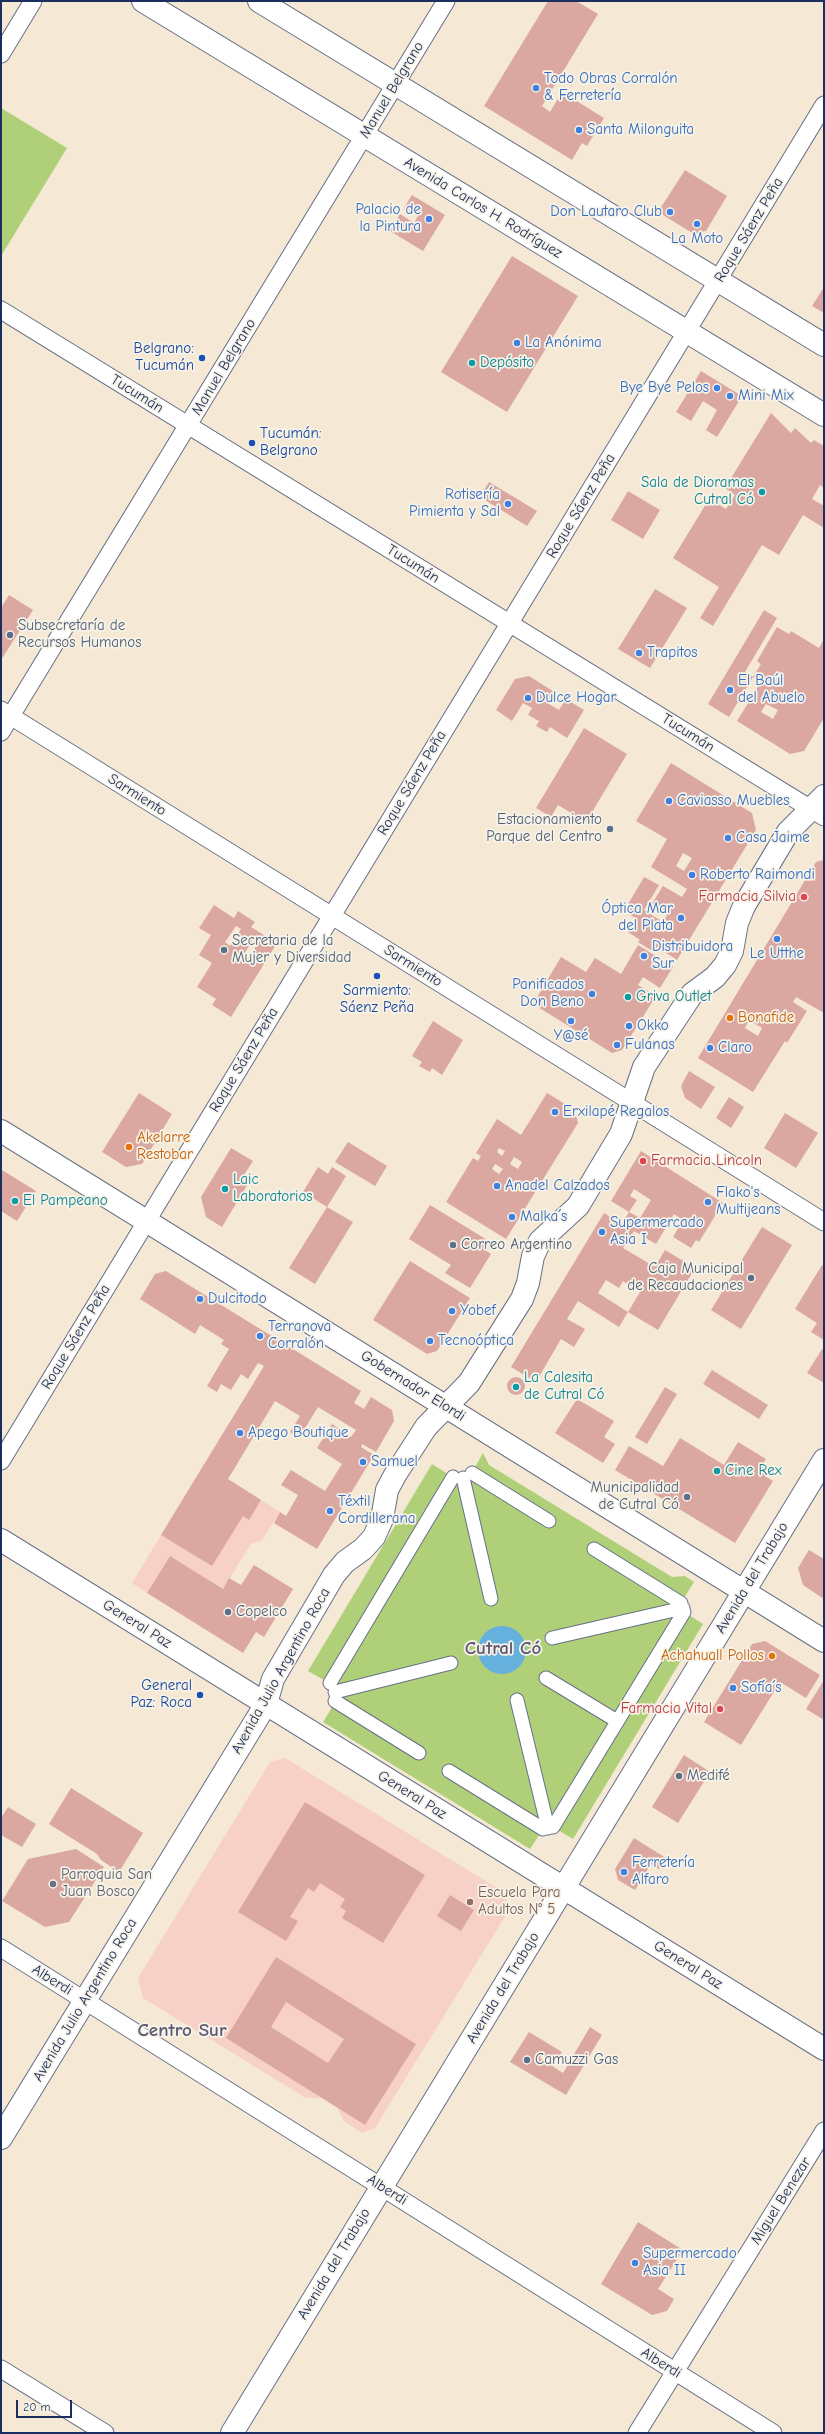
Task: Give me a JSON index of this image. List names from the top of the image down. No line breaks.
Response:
{"streets":{"street":["Manuel Belgrano","Avenida Carlos H. Rodríguez","Roque Sáenz Peña","Tucumán","Sarmiento","Gobernador Elordi","Avenida del Trabajo","General Paz","Avenida Julio Argentino Roca","Alberdi","Miguel Benezar"]},"crossings":[["Manuel Belgrano","Avenida Carlos H. Rodríguez"],["Manuel Belgrano","Tucumán"],["Manuel Belgrano","Sarmiento"],["Avenida Carlos H. Rodríguez","Roque Sáenz Peña"],["Roque Sáenz Peña","Tucumán"],["Roque Sáenz Peña","Sarmiento"],["Roque Sáenz Peña","Gobernador Elordi"],["Tucumán","Avenida Julio Argentino Roca"],["Sarmiento","Avenida Julio Argentino Roca"],["Gobernador Elordi","Avenida del Trabajo"],["Gobernador Elordi","Avenida Julio Argentino Roca"],["Avenida del Trabajo","General Paz"],["Avenida del Trabajo","Alberdi"],["General Paz","Avenida Julio Argentino Roca"],["Avenida Julio Argentino Roca","Alberdi"],["Alberdi","Miguel Benezar"]],"districts":["Cutral Có","Centro Sur"],"places":["Todo Obras Corralón & Ferretería","Santa Milonguita","Don Lautaro Club","Palacio de la Pintura","La Moto","La Anónima","Belgrano: Tucumán","Depósito","Bye Bye Pelos","Mini Mix","Tucumán: Belgrano","Sala de Dioramas Cutral Có","Rotisería Pimienta y Sal","Subsecretaría de Recursos Humanos","Trapitos","El Baúl del Abuelo","Dulce Hogar","Caviasso Muebles","Estacionamiento Parque del Centro","Casa Jaime","Roberto Raimondi","Farmacia Silvia","Óptica Mar del Plata","Le Utthe","Secretaria de la Mujer y Diversidad","Distribuidora Sur","Sarmiento: Sáenz Peña","Panificados Don Beno","Griva Outlet","Bonafide","Y@sé","Okko","Fulanas","Claro","Erxilapé Regalos","Akelarre Restobar","Farmacia Lincoln","Anadel Calzados","Laic Laboratorios","El Pampeano","Flako's Multijeans","Malka´s","Supermercado Asia I","Correo Argentino","Caja Municipal de Recaudaciones","Dulcitodo","Yobef","Terranova Corralón","Tecnoóptica","La Calesita de Cutral Có","Apego Boutique","Samuel","Cine Rex","Municipalidad de Cutral Có","Téxtil Cordillerana","Copelco","Achahuall Pollos","Sofía´s","General Paz: Roca","Farmacia Vital","Medifé","Ferretería Alfaro","Parroquia San Juan Bosco","Escuela Para Adultos N° 5","Camuzzi Gas","Supermercado Asia II"],"scale_bar":"20 m"}
